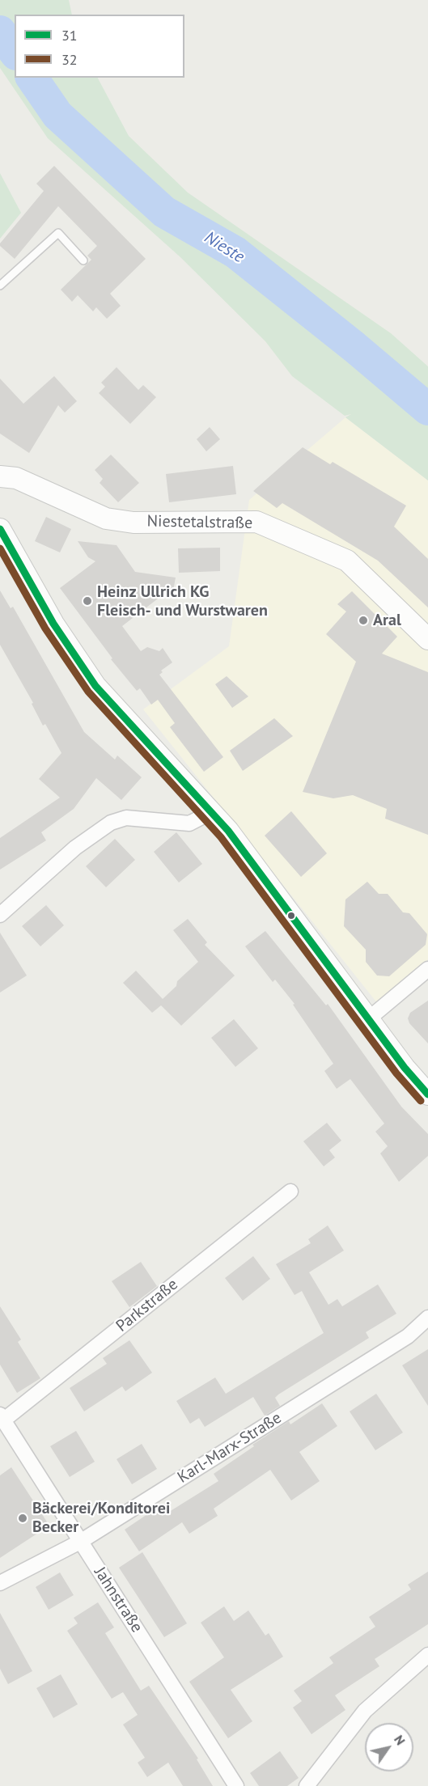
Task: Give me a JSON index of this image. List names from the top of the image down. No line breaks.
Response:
{"streets":{"main road":["Niestetalstraße"],"street":["Parkstraße","Karl-Marx-Straße","Jahnstraße"]},"crossings":[["Parkstraße","Jahnstraße"],["Karl-Marx-Straße","Jahnstraße"]],"water":["Nieste"],"places":["Heinz Ullrich KG Fleisch- und Wurstwaren","Aral","Bäckerei/Konditorei Becker"],"lines":["transit line 31","transit line 32"],"legend":["31","32"],"north":"top right"}
